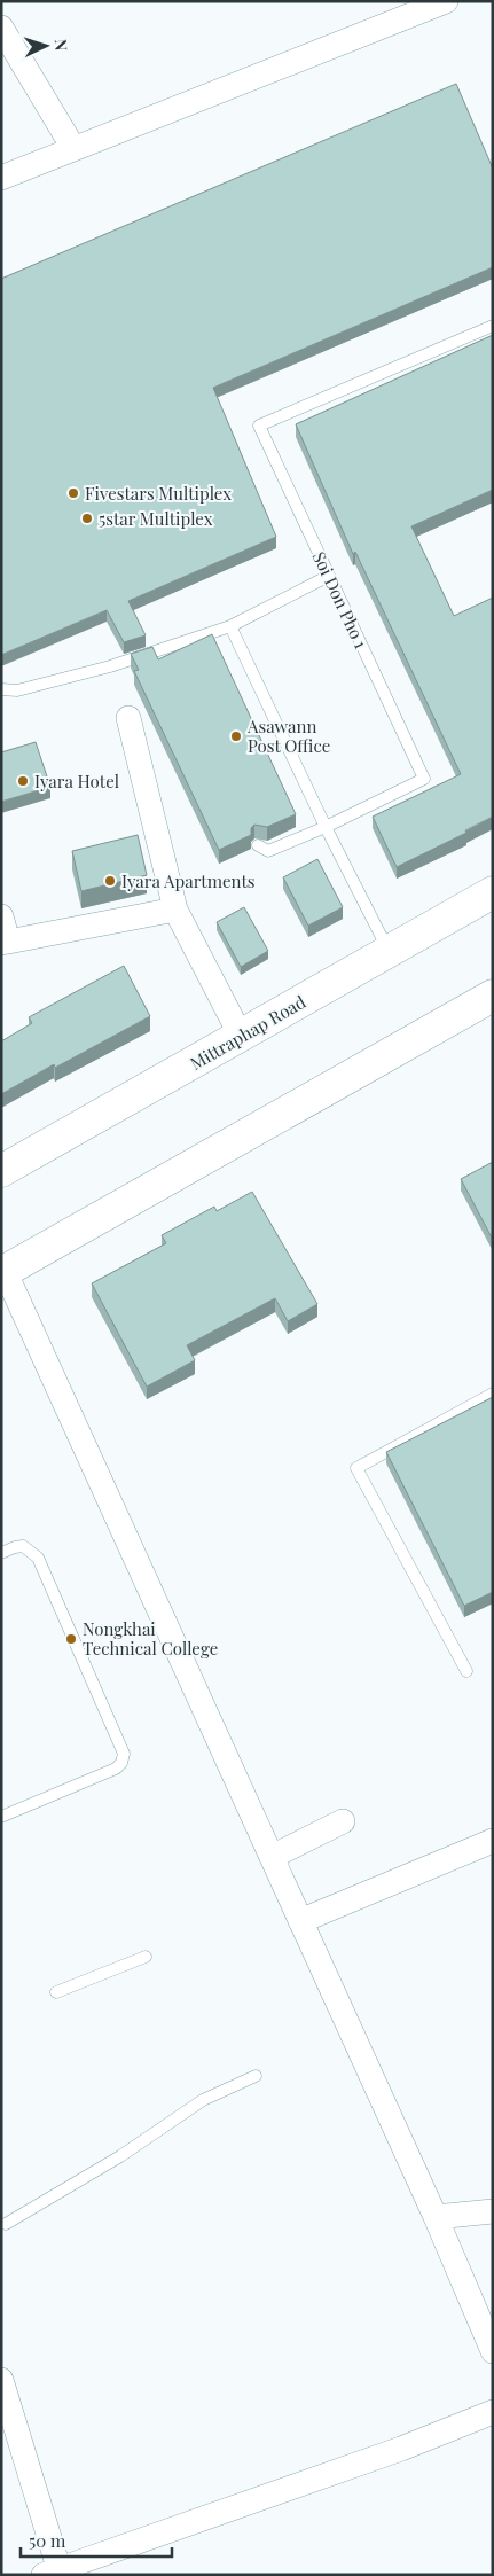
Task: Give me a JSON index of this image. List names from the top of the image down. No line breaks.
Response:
{"streets":{"main road":["Mittraphap Road"],"lane":["Soi Don Pho 1"]},"places":["Fivestars Multiplex","5star Multiplex","Asawann Post Office","Iyara Hotel","Iyara Apartments","Nongkhai Technical College"],"scale_bar":"50 m","north":"right"}
